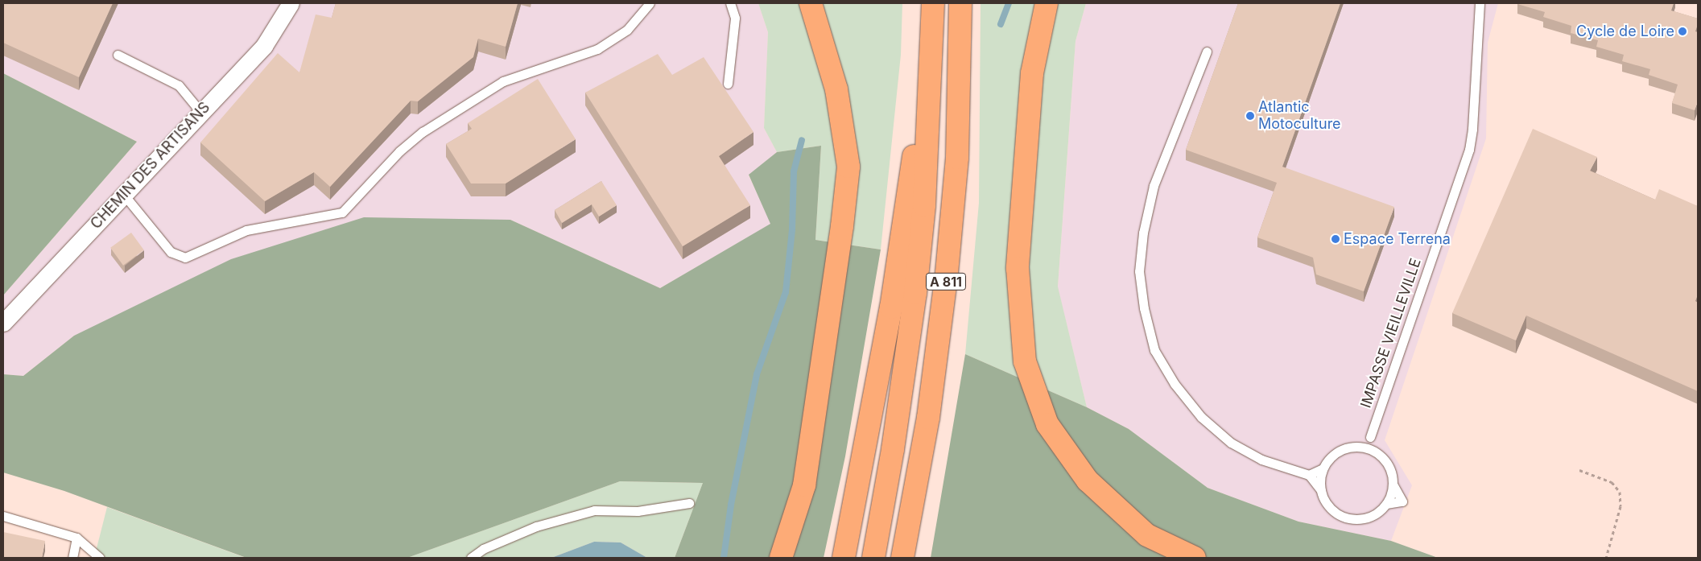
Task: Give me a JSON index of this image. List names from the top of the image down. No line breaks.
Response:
{"streets":{"highway":["A 811"],"street":["CHEMIN DES ARTISANS"],"lane":["IMPASSE VIEILLEVILLE"]},"places":["Cycle de Loire","Atlantic Motoculture","Espace Terrena"]}
